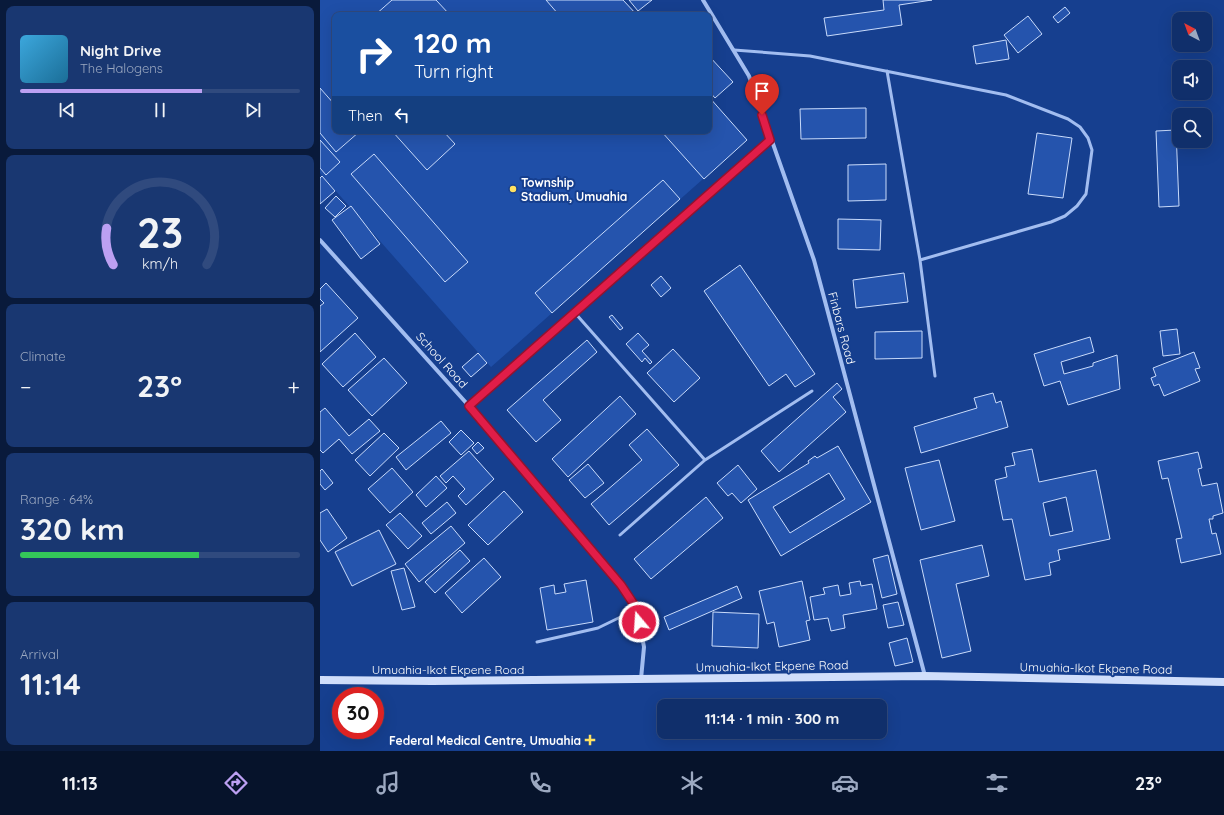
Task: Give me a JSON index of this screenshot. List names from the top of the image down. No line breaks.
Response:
{"streets":{"main road":["Umuahia-Ikot Ekpene Road"],"street":["Finbars Road","School Road"]},"crossings":[["Finbars Road","Umuahia-Ikot Ekpene Road"],["School Road","Umuahia-Ikot Ekpene Road"]],"places":{"other":["Township Stadium, Umuahia"],"health":["Federal Medical Centre, Umuahia"]},"north":"top left","page":{"turn":["120 m","Turn right"],"song":["Night Drive","The Halogens"],"then":"Then","tile":["Climate",["Range · 64%","320 km"],["Arrival","11:14"]],"heat":["−","23°","+"],"limit":"30","trip":"11:14 · 1 min · 300 m","tabs":["11:13","23°"],"gauge":["23","km/h"]}}
